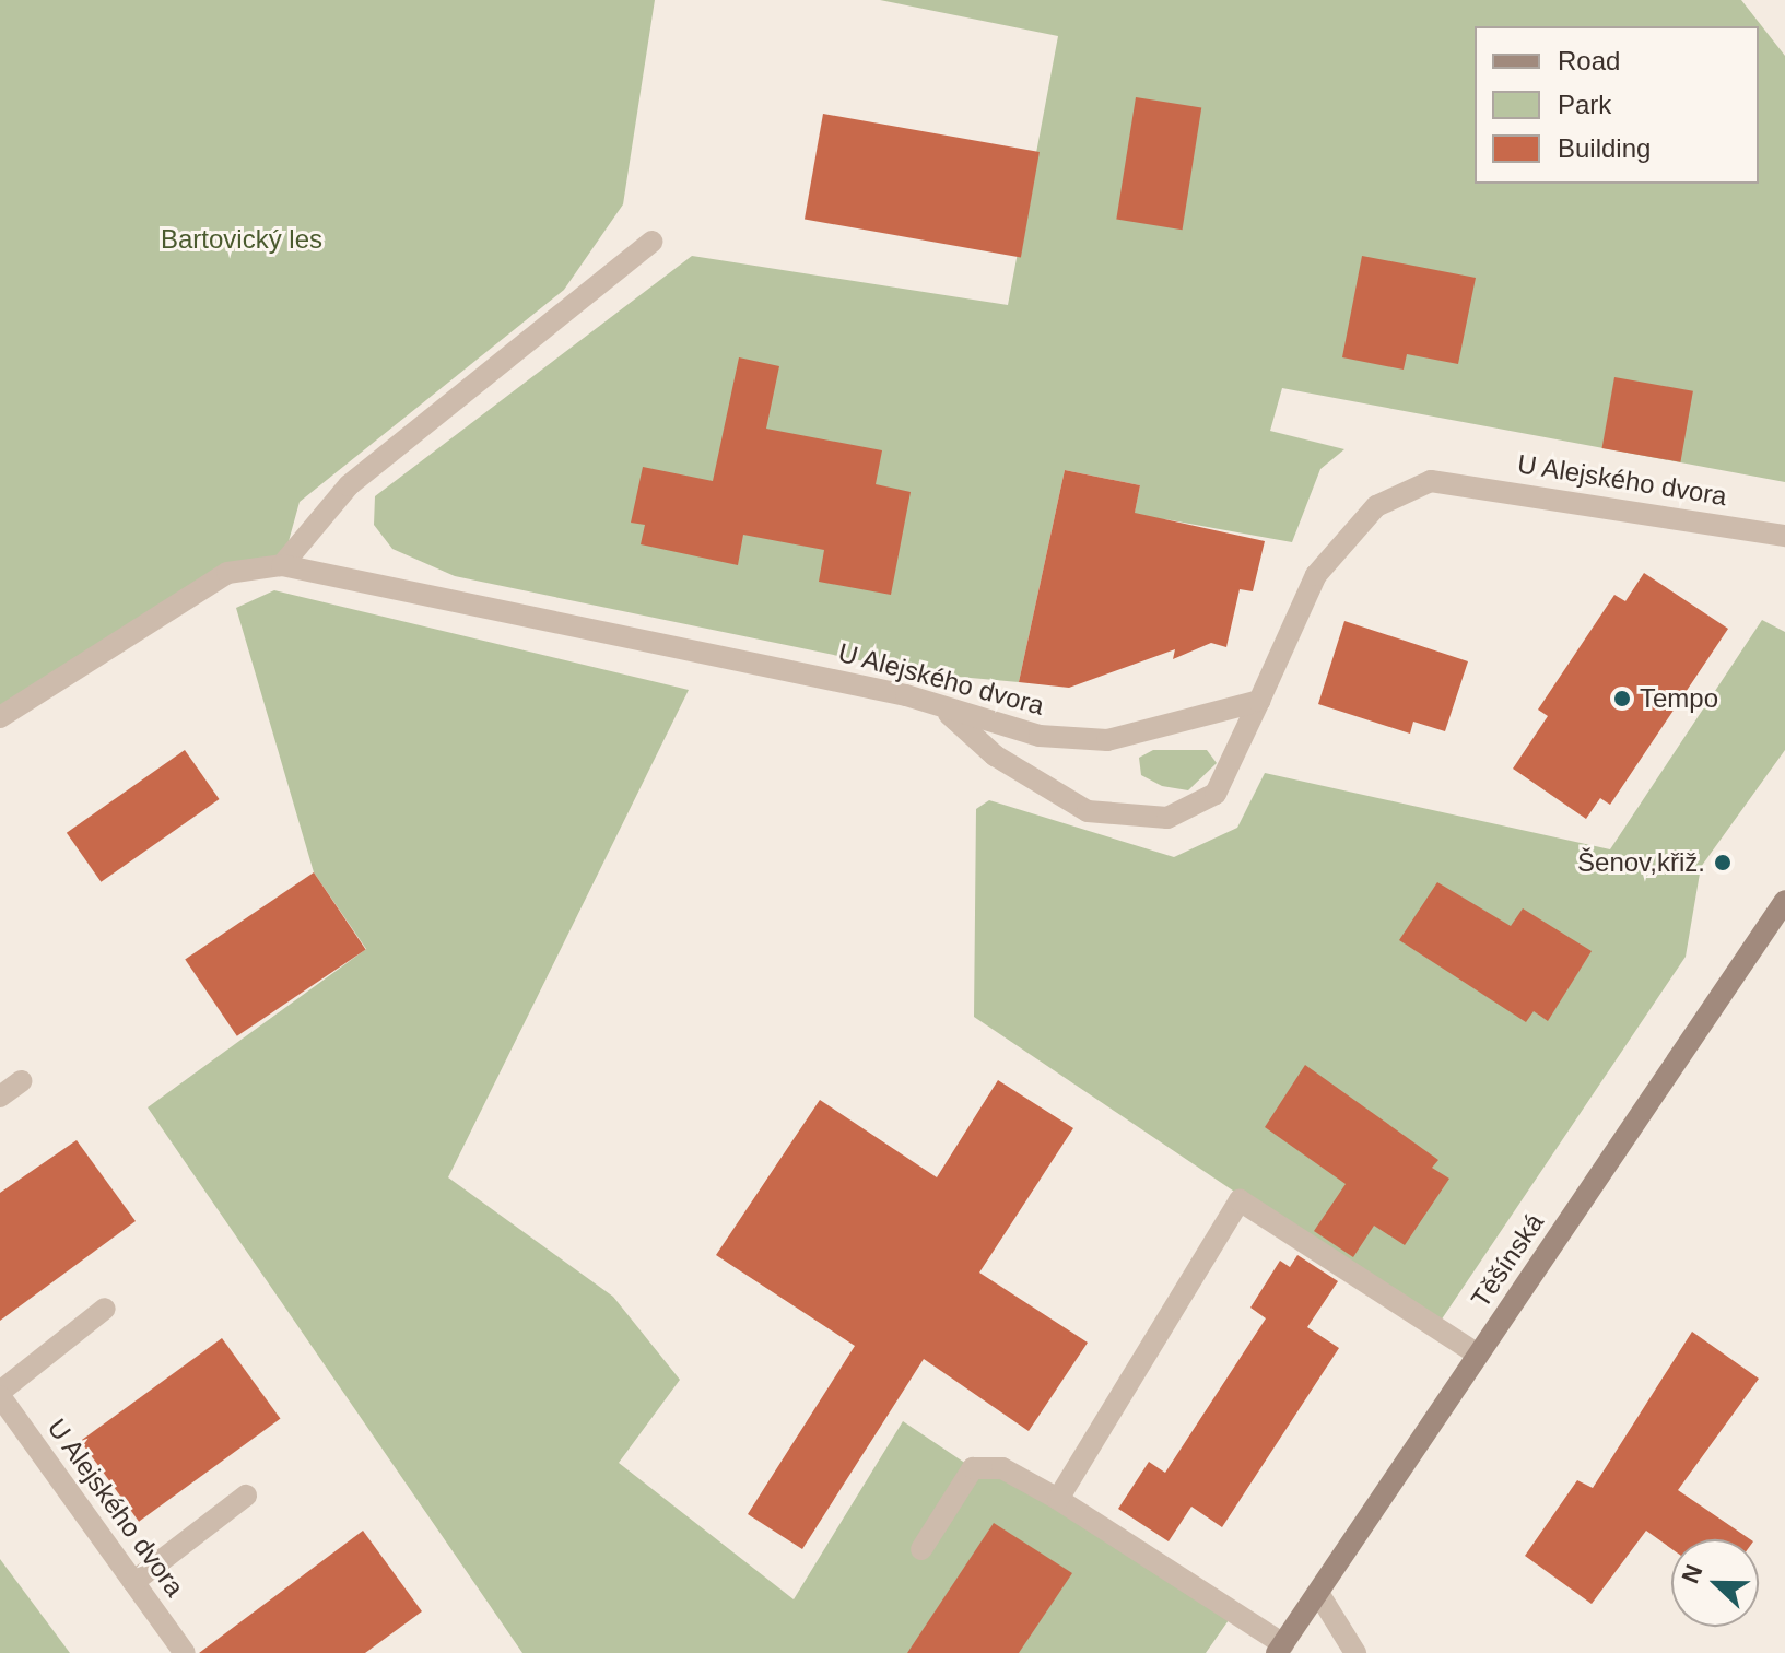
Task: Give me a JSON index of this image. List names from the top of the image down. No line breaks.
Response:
{"streets":{"main road":["Těšínská"],"street":["U Alejského dvora"]},"parks":["Bartovický les"],"places":["Tempo","Šenov,křiž."],"legend":["Road","Park","Building"],"north":"left"}
